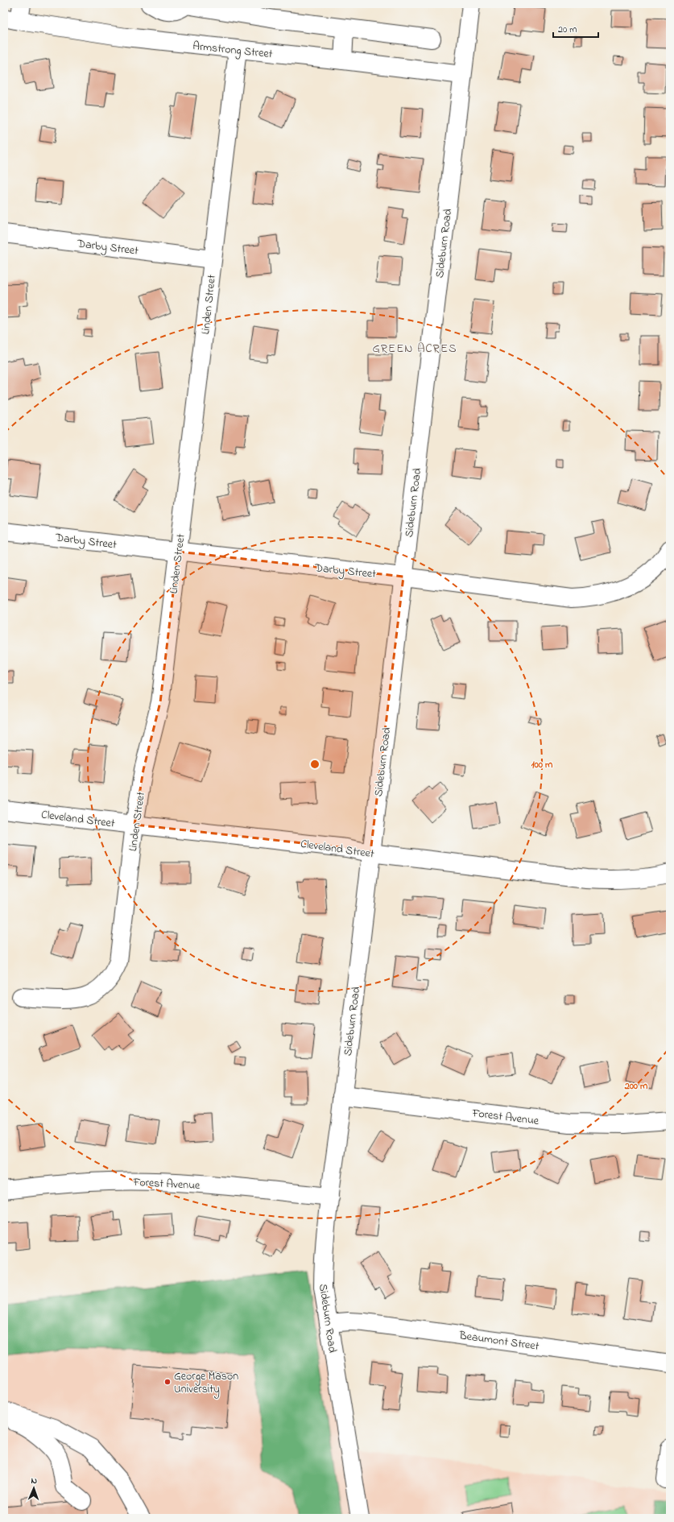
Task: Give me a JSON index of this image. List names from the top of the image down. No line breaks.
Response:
{"streets":{"street":["Armstrong Street","Sideburn Road","Darby Street","Linden Street","Cleveland Street","Forest Avenue","Beaumont Street"]},"crossings":[["Armstrong Street","Sideburn Road"],["Armstrong Street","Linden Street"],["Sideburn Road","Darby Street"],["Sideburn Road","Cleveland Street"],["Sideburn Road","Forest Avenue"],["Sideburn Road","Beaumont Street"],["Darby Street","Linden Street"],["Linden Street","Cleveland Street"]],"districts":["GREEN ACRES"],"places":["George Mason University"],"scale_bar":"20 m","north":"top","rings":["100 m","200 m"]}
